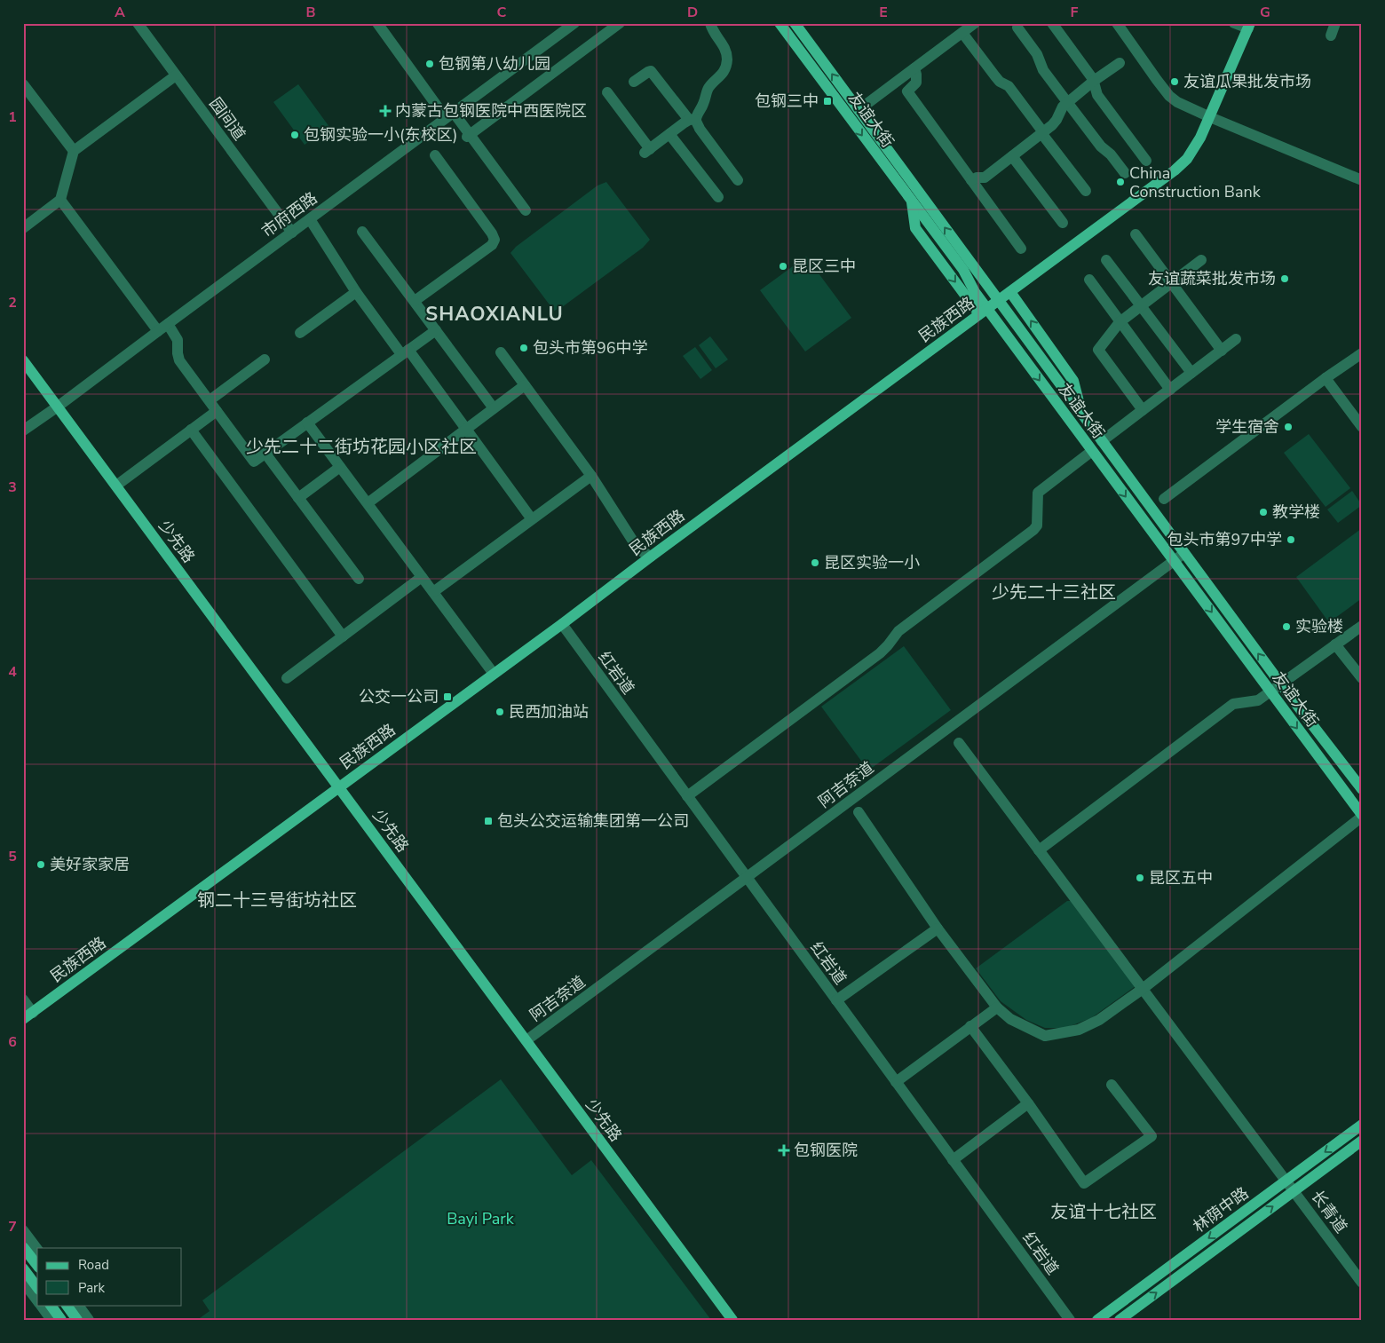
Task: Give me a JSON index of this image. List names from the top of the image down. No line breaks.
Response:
{"streets":{"main road":["友谊大街","民族西路","少先路","林荫中路"],"street":["园间道","市府西路","红岩道","阿吉奈道","长青道"]},"crossings":[["园间道","市府西路"],["友谊大街","民族西路"],["友谊大街","阿吉奈道"],["市府西路","少先路"],["民族西路","少先路"],["民族西路","红岩道"],["少先路","阿吉奈道"],["红岩道","阿吉奈道"],["林荫中路","长青道"]],"districts":["SHAOXIANLU","少先二十二街坊花园小区社区","少先二十三社区","钢二十三号街坊社区","友谊十七社区"],"parks":["Bayi Park"],"places":{"other":["包钢第八幼儿园","友谊瓜果批发市场","包钢实验一小(东校区)","China Construction Bank","昆区三中","友谊蔬菜批发市场","包头市第96中学","学生宿舍","教学楼","包头市第97中学","昆区实验一小","实验楼","民西加油站","美好家家居","昆区五中"],"transit":["包钢三中","公交一公司","包头公交运输集团第一公司"],"health":["内蒙古包钢医院中西医院区","包钢医院"]},"legend":["Road","Park"],"grid":{"columns":["A","B","C","D","E","F","G"],"rows":["1","2","3","4","5","6","7"]}}
